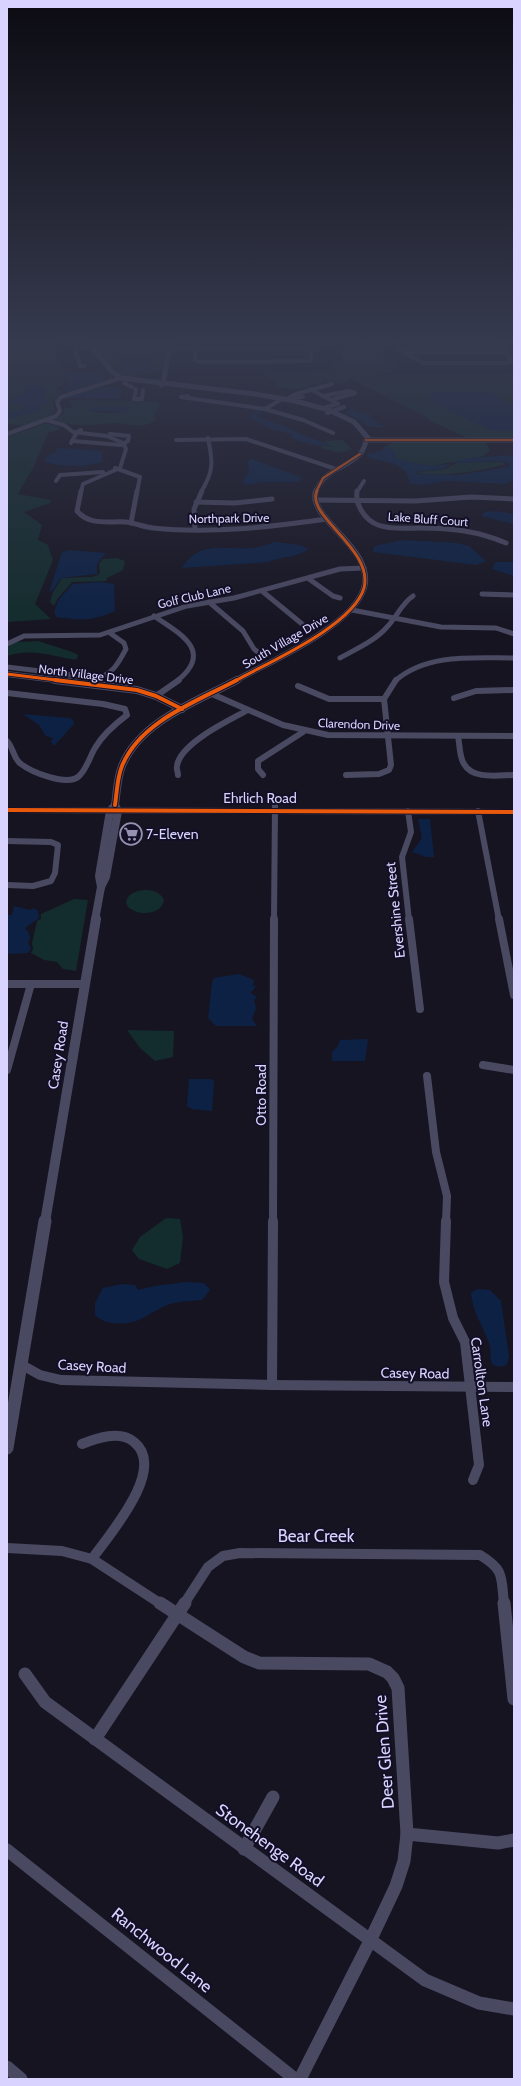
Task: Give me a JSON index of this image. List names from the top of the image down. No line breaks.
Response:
{"streets":{"main road":["Ehrlich Road"],"street":["Northpark Drive","Lake Bluff Court","Golf Club Lane","South Village Drive","North Village Drive","Clarendon Drive","Evershine Street","Casey Road","Otto Road","Carrollton Lane","Bear Creek","Deer Glen Drive","Stonehenge Road","Ranchwood Lane"]},"crossings":[["Northpark Drive","South Village Drive"],["Golf Club Lane","South Village Drive"],["South Village Drive","North Village Drive"],["South Village Drive","Clarendon Drive"],["South Village Drive","Ehrlich Road"],["South Village Drive","Casey Road"],["Ehrlich Road","Evershine Street"],["Ehrlich Road","Casey Road"],["Ehrlich Road","Otto Road"],["Casey Road","Otto Road"],["Casey Road","Carrollton Lane"],["Bear Creek","Deer Glen Drive"],["Bear Creek","Stonehenge Road"],["Deer Glen Drive","Stonehenge Road"]],"places":{"supermarket":["7-Eleven"]}}
